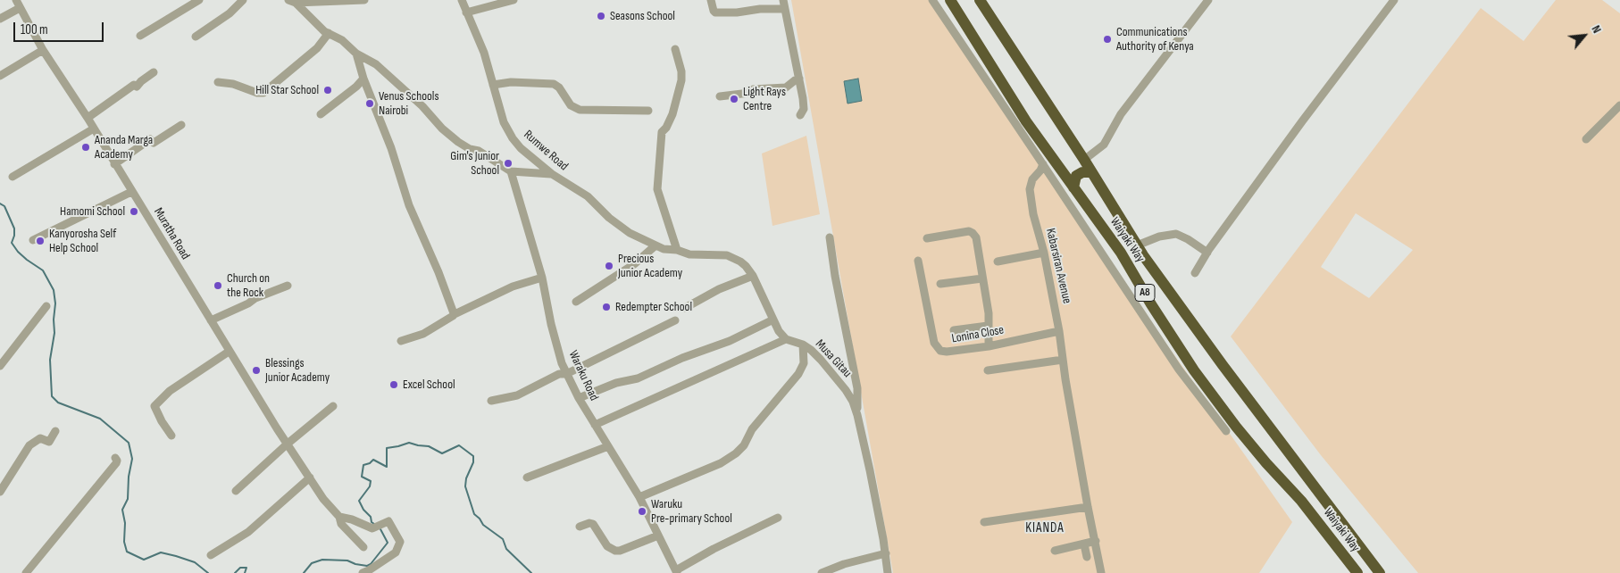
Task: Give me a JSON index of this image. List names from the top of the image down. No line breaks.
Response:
{"streets":{"highway":["Waiyaki Way","A8"],"street":["Rumwe Road","Muratha Road","Kabarsiran Avenue","Lonina Close","Musa Gitau","Waraku Road"]},"crossings":[["Waiyaki Way","Kabarsiran Avenue"],["Kabarsiran Avenue","Lonina Close"]],"districts":["KIANDA"],"places":["Seasons School","Communications Authority of Kenya","Hill Star School","Light Rays Centre","Venus Schools Nairobi","Ananda Marga Academy","Gim's Junior School","Hamomi School","Kanyorosha Self Help School","Precious Junior Academy","Church on the Rock","Redempter School","Blessings Junior Academy","Excel School","Waruku Pre-primary School"],"scale_bar":"100 m","north":"top right"}
